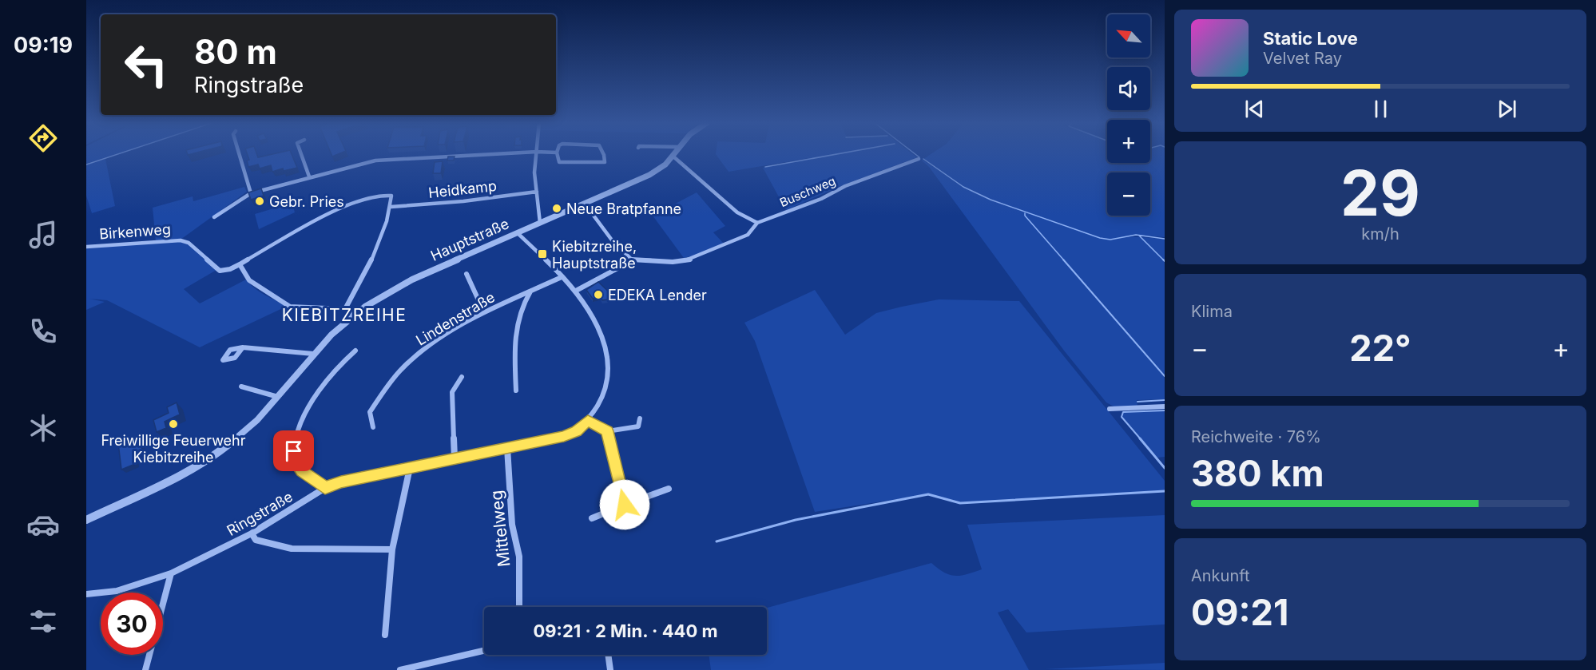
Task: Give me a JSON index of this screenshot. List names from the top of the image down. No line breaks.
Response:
{"streets":{"street":["Heidkamp","Buschweg","Birkenweg","Hauptstraße","Lindenstraße","Ringstraße","Mittelweg"]},"crossings":[["Buschweg","Hauptstraße"],["Hauptstraße","Ringstraße"],["Lindenstraße","Ringstraße"],["Ringstraße","Mittelweg"]],"districts":["KIEBITZREIHE"],"places":{"other":["Gebr. Pries","Neue Bratpfanne","EDEKA Lender","Freiwillige Feuerwehr Kiebitzreihe"],"transit":["Kiebitzreihe, Hauptstraße"]},"north":"top left","page":{"tabs":"09:19","map_buttons":["+","−"],"turn":["80 m","Ringstraße"],"song":["Static Love","Velvet Ray"],"tile":[["29","km/h"],"Klima",["Reichweite · 76%","380 km"],["Ankunft","09:21"]],"heat":["−","22°","+"],"limit":"30","trip":"09:21 · 2 Min. · 440 m"}}
